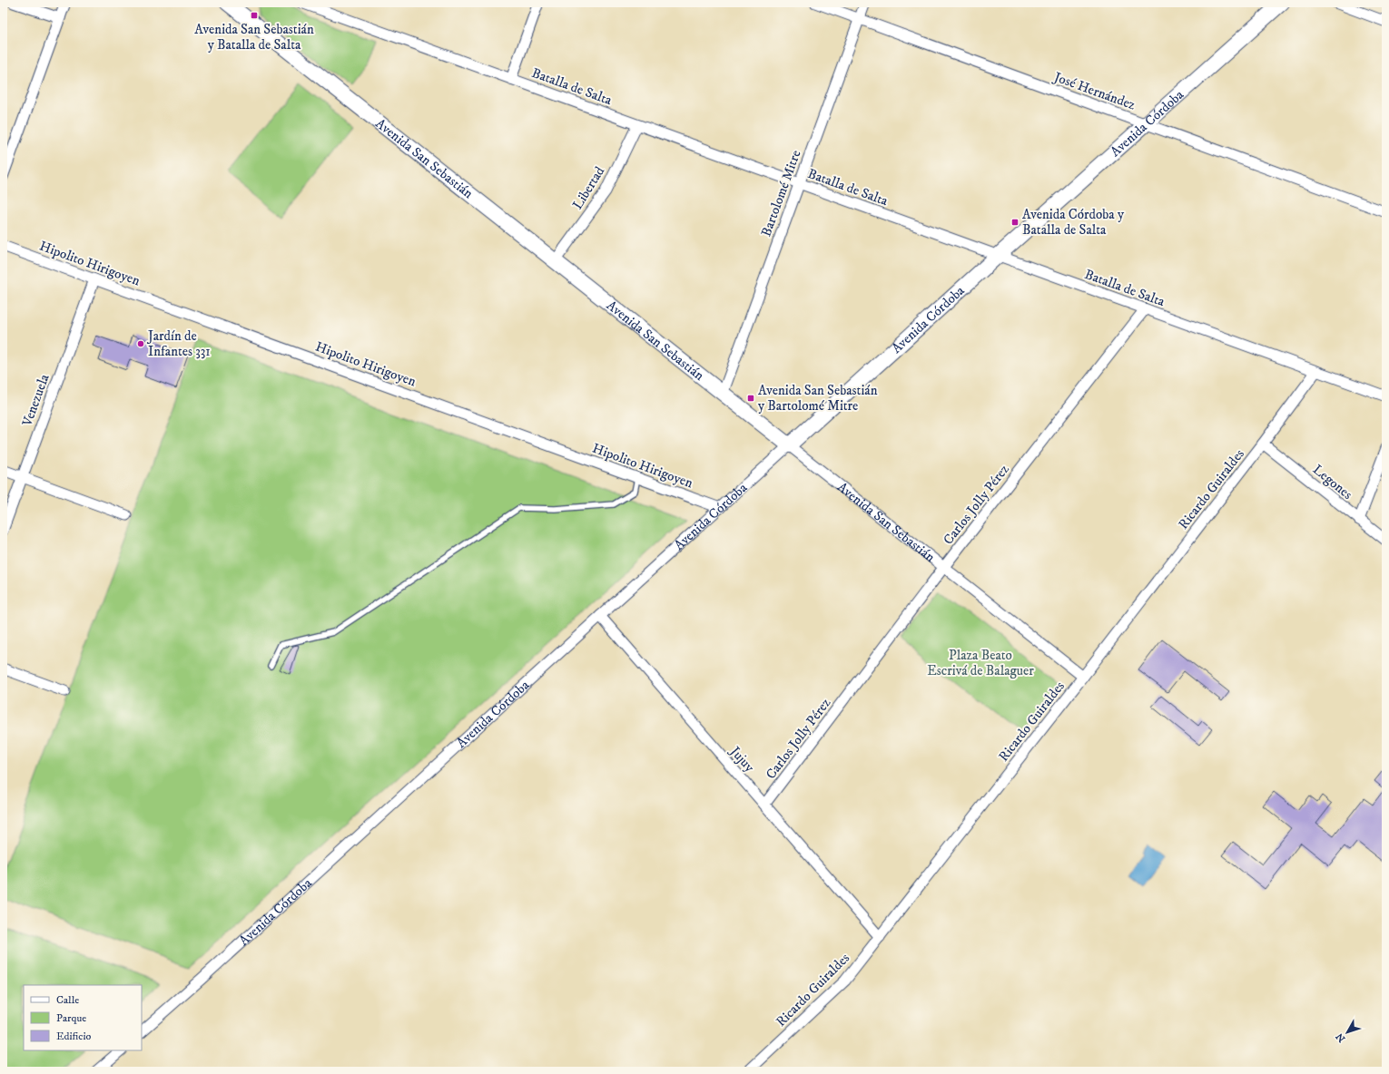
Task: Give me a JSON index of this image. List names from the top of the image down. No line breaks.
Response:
{"streets":{"street":["Batalla de Salta","José Hernández","Avenida Córdoba","Avenida San Sebastián","Libertad","Bartolomé Mitre","Hipolito Hirigoyen","Venezuela","Legones","Ricardo Guiraldes","Carlos Jolly Pérez","Jujuy"]},"crossings":[["Batalla de Salta","Avenida Córdoba"],["Batalla de Salta","Libertad"],["Batalla de Salta","Bartolomé Mitre"],["Batalla de Salta","Ricardo Guiraldes"],["Batalla de Salta","Carlos Jolly Pérez"],["José Hernández","Avenida Córdoba"],["José Hernández","Bartolomé Mitre"],["Avenida Córdoba","Avenida San Sebastián"],["Avenida Córdoba","Hipolito Hirigoyen"],["Avenida Córdoba","Jujuy"],["Avenida San Sebastián","Libertad"],["Avenida San Sebastián","Bartolomé Mitre"],["Avenida San Sebastián","Ricardo Guiraldes"],["Avenida San Sebastián","Carlos Jolly Pérez"],["Hipolito Hirigoyen","Venezuela"],["Legones","Ricardo Guiraldes"],["Ricardo Guiraldes","Jujuy"],["Carlos Jolly Pérez","Jujuy"]],"parks":["Plaza Beato Escrivá de Balaguer"],"places":{"transit":["Avenida San Sebastián y Batalla de Salta","Avenida Córdoba y Batalla de Salta","Avenida San Sebastián y Bartolomé Mitre"],"other":["Jardín de Infantes 331"]},"legend":["Calle","Parque","Edificio"],"north":"bottom left"}
